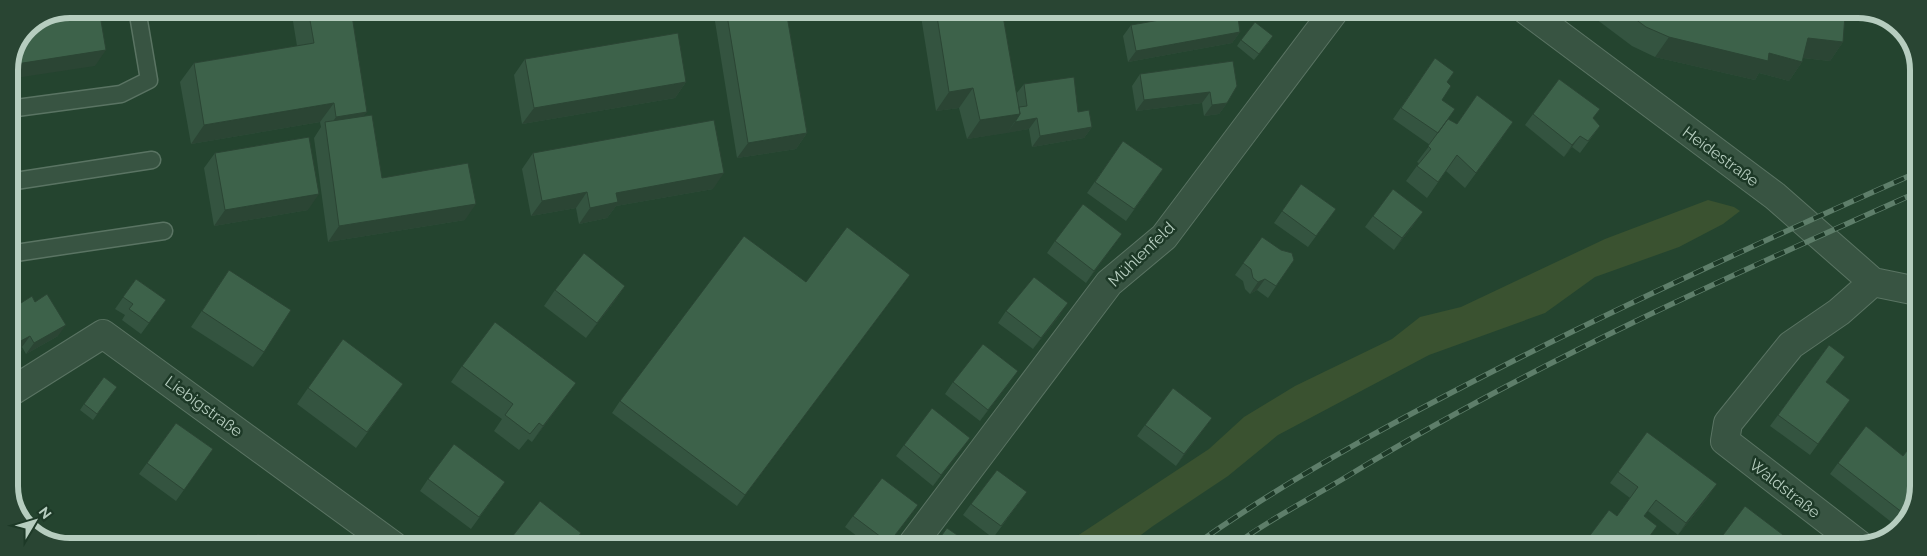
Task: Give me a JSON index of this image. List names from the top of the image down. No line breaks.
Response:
{"streets":{"street":["Heidestraße","Mühlenfeld","Liebigstraße","Waldstraße"]},"crossings":[["Heidestraße","Waldstraße"]],"north":"top right"}
